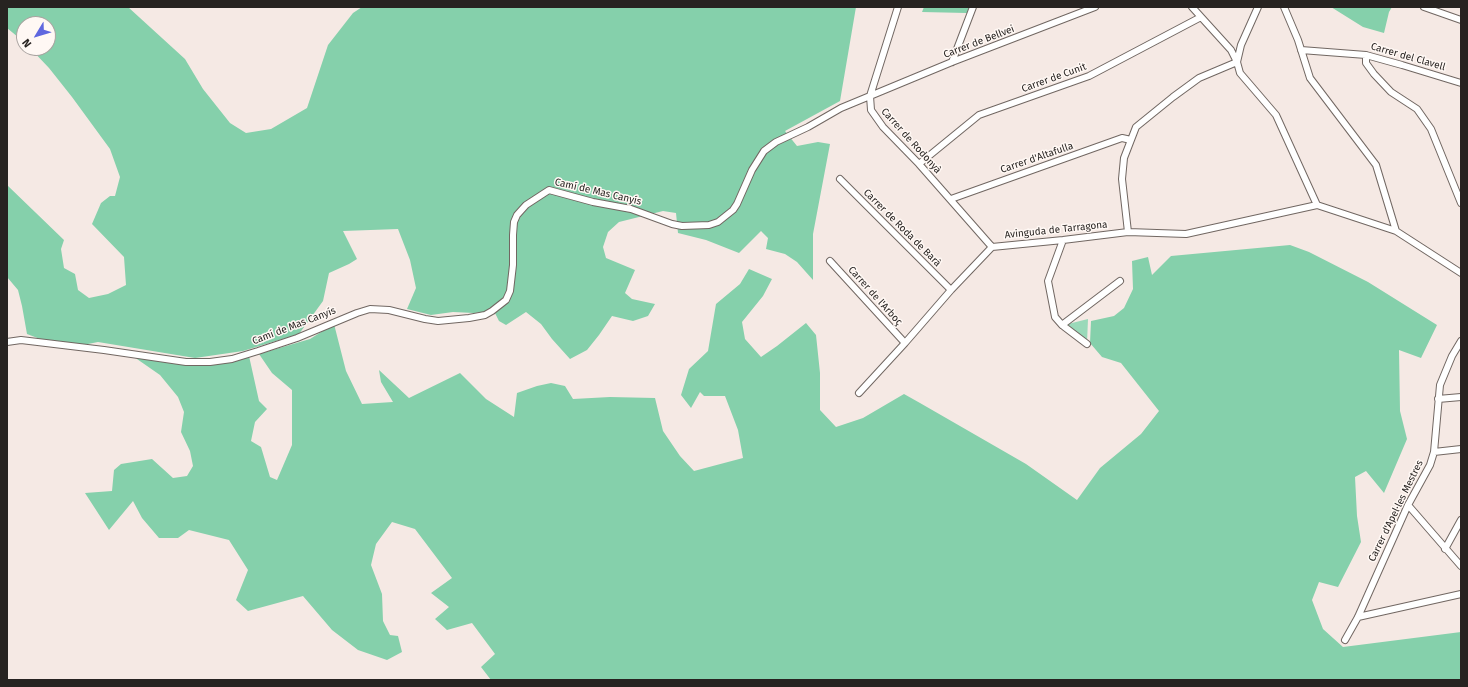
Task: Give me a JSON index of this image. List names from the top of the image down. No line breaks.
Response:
{"streets":{"street":["Carrer de Bellvei","Carrer del Clavell","Carrer de Cunit","Carrer de Rodonyà","Carrer d'Altafulla","Camí de Mas Canyís","Carrer de Roda de Barà","Avinguda de Tarragona","Carrer de l'Arboç","Carrer d'Apel·les Mestres"]},"crossings":[["Carrer de Bellvei","Carrer de Rodonyà"],["Carrer de Bellvei","Camí de Mas Canyís"],["Carrer de Cunit","Carrer de Rodonyà"],["Carrer de Rodonyà","Carrer d'Altafulla"],["Carrer de Rodonyà","Camí de Mas Canyís"],["Carrer de Rodonyà","Avinguda de Tarragona"],["Carrer de Roda de Barà","Avinguda de Tarragona"],["Avinguda de Tarragona","Carrer de l'Arboç"]],"north":"bottom left"}
